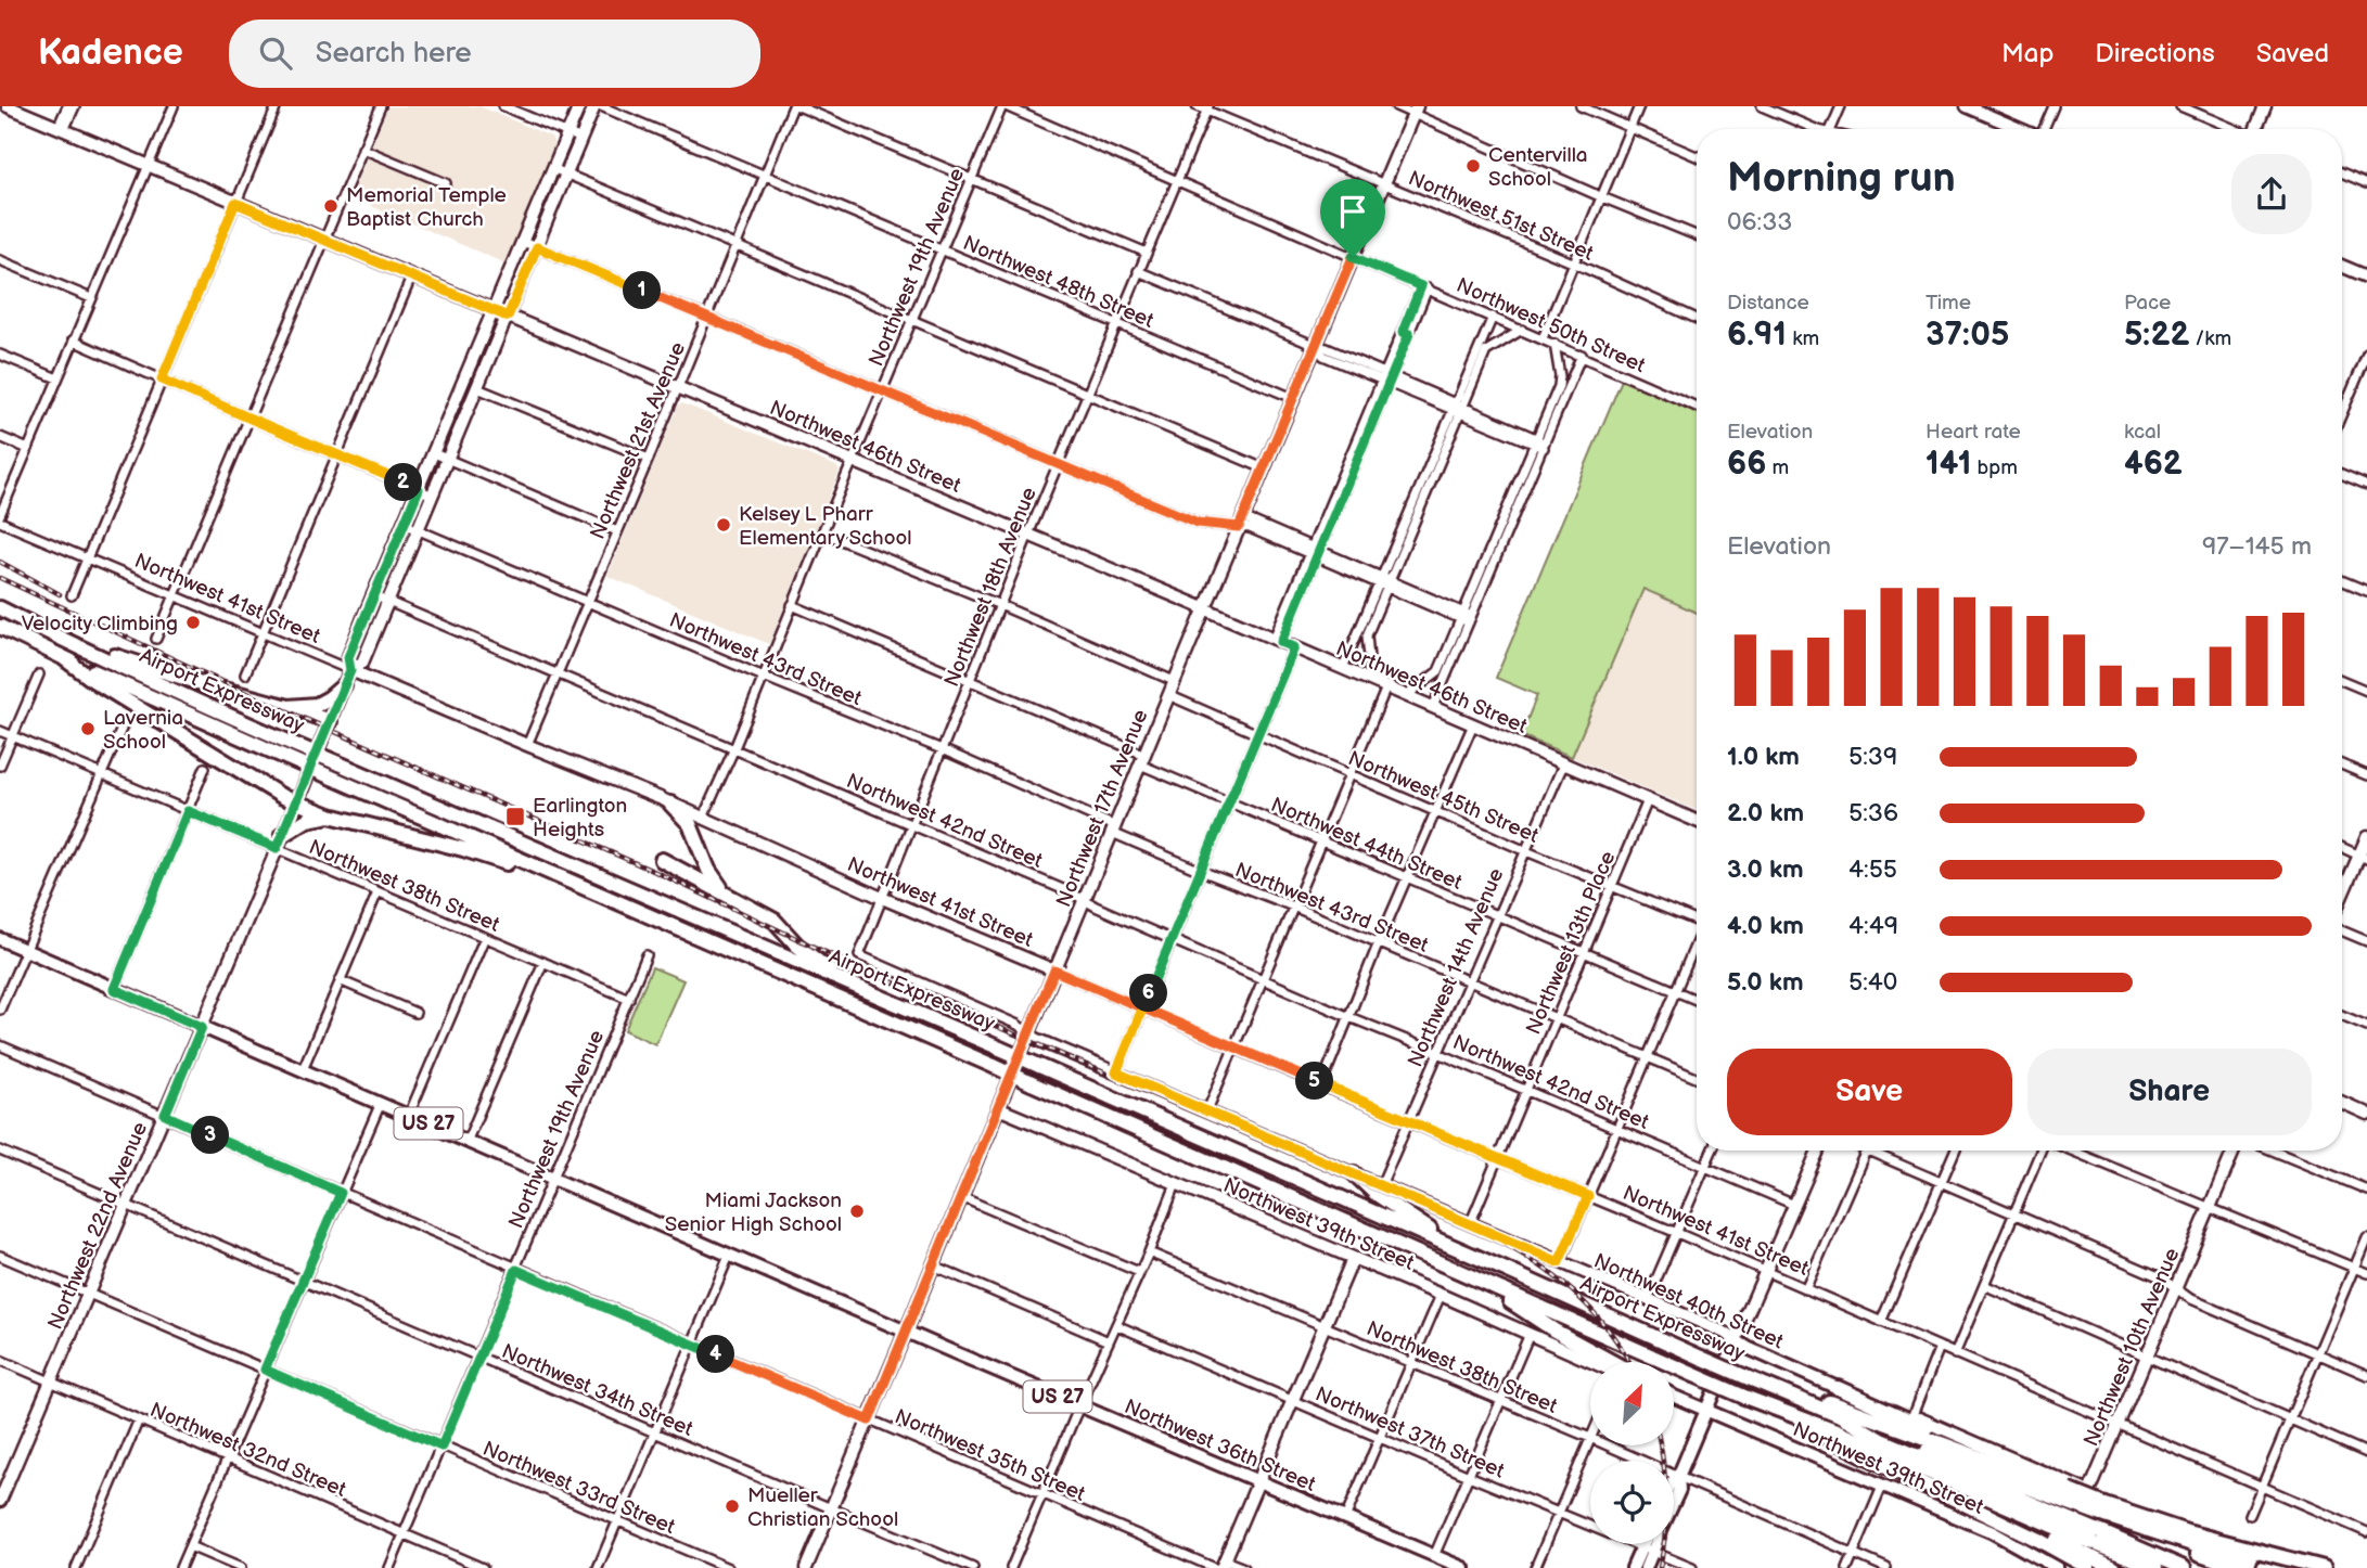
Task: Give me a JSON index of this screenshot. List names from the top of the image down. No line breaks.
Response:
{"streets":{"highway":["Airport Expressway"],"main road":["Northwest 46th Street","Northwest 41st Street","Northwest 17th Avenue","US 27","Northwest 39th Street","Northwest 22nd Avenue","Northwest 40th Street","Northwest 10th Avenue","Northwest 36th Street"],"street":["Northwest 51st Street","Northwest 19th Avenue","Northwest 48th Street","Northwest 50th Street","Northwest 21st Avenue","Northwest 18th Avenue","Northwest 43rd Street","Northwest 45th Street","Northwest 42nd Street","Northwest 44th Street","Northwest 38th Street","Northwest 13th Place","Northwest 14th Avenue","Northwest 34th Street","Northwest 37th Street","Northwest 32nd Street","Northwest 35th Street","Northwest 33rd Street"]},"crossings":[["Northwest 51st Street","Northwest 18th Avenue"],["Northwest 51st Street","Northwest 17th Avenue"],["Northwest 19th Avenue","Northwest 48th Street"],["Northwest 19th Avenue","Northwest 50th Street"],["Northwest 19th Avenue","Northwest 46th Street"],["Northwest 19th Avenue","Northwest 41st Street"],["Northwest 19th Avenue","Northwest 43rd Street"],["Northwest 19th Avenue","Northwest 42nd Street"],["Northwest 19th Avenue","Northwest 44th Street"],["Northwest 19th Avenue","Northwest 38th Street"],["Northwest 19th Avenue","Northwest 34th Street"],["Northwest 19th Avenue","Northwest 36th Street"],["Northwest 19th Avenue","Northwest 32nd Street"],["Northwest 19th Avenue","Northwest 35th Street"],["Northwest 19th Avenue","Northwest 33rd Street"],["Northwest 48th Street","Northwest 21st Avenue"],["Northwest 48th Street","Northwest 18th Avenue"],["Northwest 48th Street","Northwest 17th Avenue"],["Northwest 50th Street","Northwest 18th Avenue"],["Northwest 50th Street","Northwest 17th Avenue"],["Northwest 21st Avenue","Northwest 46th Street"],["Northwest 21st Avenue","Northwest 41st Street"],["Northwest 21st Avenue","Northwest 43rd Street"],["Northwest 21st Avenue","Northwest 42nd Street"],["Northwest 46th Street","Northwest 18th Avenue"],["Northwest 46th Street","Northwest 17th Avenue"],["Northwest 46th Street","Northwest 13th Place"],["Northwest 46th Street","Northwest 14th Avenue"],["Northwest 46th Street","Northwest 22nd Avenue"],["Northwest 18th Avenue","Northwest 41st Street"],["Northwest 18th Avenue","Northwest 43rd Street"],["Northwest 18th Avenue","Northwest 42nd Street"],["Northwest 18th Avenue","Northwest 44th Street"],["Northwest 18th Avenue","Northwest 40th Street"],["Northwest 41st Street","Northwest 17th Avenue"],["Northwest 41st Street","Northwest 13th Place"],["Northwest 41st Street","Northwest 14th Avenue"],["Northwest 41st Street","Northwest 22nd Avenue"],["Northwest 41st Street","Northwest 10th Avenue"],["Northwest 43rd Street","Northwest 17th Avenue"],["Northwest 43rd Street","Northwest 13th Place"],["Northwest 43rd Street","Northwest 14th Avenue"],["Northwest 43rd Street","Northwest 22nd Avenue"],["Northwest 45th Street","Northwest 17th Avenue"],["Northwest 45th Street","Northwest 13th Place"],["Northwest 45th Street","Northwest 14th Avenue"],["Northwest 17th Avenue","Northwest 42nd Street"],["Northwest 17th Avenue","Northwest 44th Street"],["Northwest 17th Avenue","Northwest 39th Street"],["Northwest 17th Avenue","Northwest 40th Street"],["Northwest 17th Avenue","Northwest 34th Street"],["Northwest 17th Avenue","Northwest 36th Street"],["Northwest 17th Avenue","Northwest 35th Street"],["Northwest 42nd Street","Northwest 13th Place"],["Northwest 42nd Street","Northwest 14th Avenue"],["Northwest 42nd Street","Northwest 22nd Avenue"],["Northwest 44th Street","Northwest 13th Place"],["Northwest 44th Street","Northwest 14th Avenue"],["Northwest 38th Street","Northwest 22nd Avenue"],["Northwest 13th Place","Northwest 40th Street"],["Northwest 14th Avenue","Northwest 40th Street"],["Northwest 39th Street","Northwest 10th Avenue"],["Northwest 22nd Avenue","Northwest 34th Street"],["Northwest 22nd Avenue","Northwest 36th Street"],["Northwest 22nd Avenue","Northwest 32nd Street"],["Northwest 22nd Avenue","Northwest 35th Street"],["Northwest 22nd Avenue","Northwest 33rd Street"],["Northwest 40th Street","Northwest 10th Avenue"]],"places":{"other":["Centervilla School","Memorial Temple Baptist Church","Kelsey L Pharr Elementary School","Velocity Climbing","Lavernia School","Miami Jackson Senior High School","Mueller Christian School"],"transit":["Earlington Heights"]},"north":"top right","page":{"header":"Kadence","search":"Search here","nav":["Map","Directions","Saved"],"heading":["Morning run","06:33"],"stats":[["Distance","6.91 km"],["Time","37:05"],["Pace","5:22 /km"],["Elevation","66 m"],["Heart rate","141 bpm"],["kcal","462"]],"pins":["1","2","6","5","3","4"],"chart":["Elevation","97–145 m"],"list":[{"name":"1.0 km","note":"5:39"},{"name":"2.0 km","note":"5:36"},{"name":"3.0 km","note":"4:55"},{"name":"4.0 km","note":"4:49"},{"name":"5.0 km","note":"5:40"}],"buttons":["Save","Share"]}}
